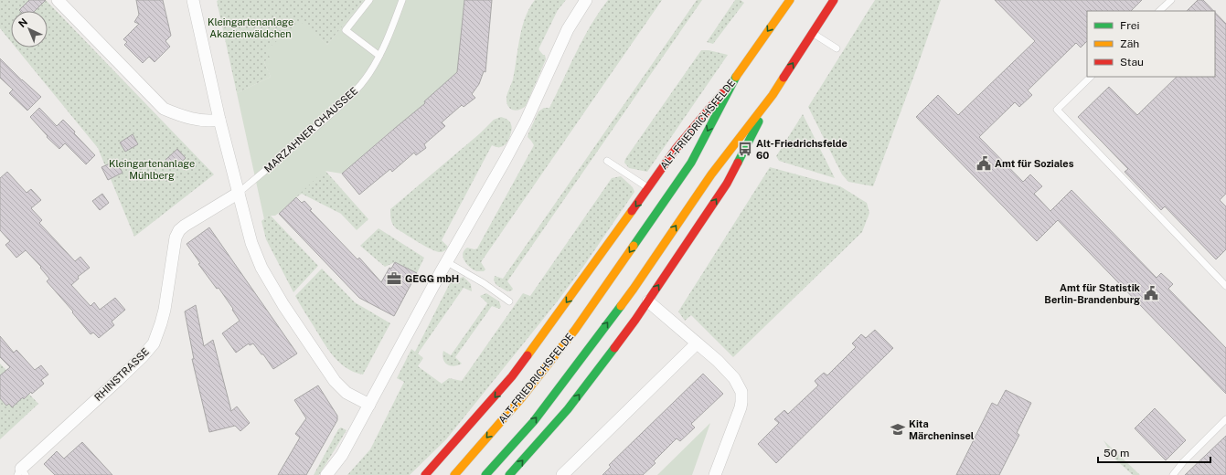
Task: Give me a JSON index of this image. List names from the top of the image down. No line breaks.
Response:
{"streets":{"main road":["ALT-FRIEDRICHSFELDE"],"street":["RHINSTRASSE"],"lane":["MARZAHNER CHAUSSEE"]},"crossings":[["MARZAHNER CHAUSSEE","RHINSTRASSE"]],"parks":["Kleingartenanlage Akazienwäldchen","Kleingartenanlage Mühlberg"],"places":{"bus stop":["Alt-Friedrichsfelde 60"],"public building":["Amt für Soziales","Amt für Statistik Berlin-Brandenburg"],"office":["GEGG mbH"],"school or university":["Kita Märcheninsel"]},"legend":["Frei","Zäh","Stau"],"scale_bar":"50 m","north":"top left"}
